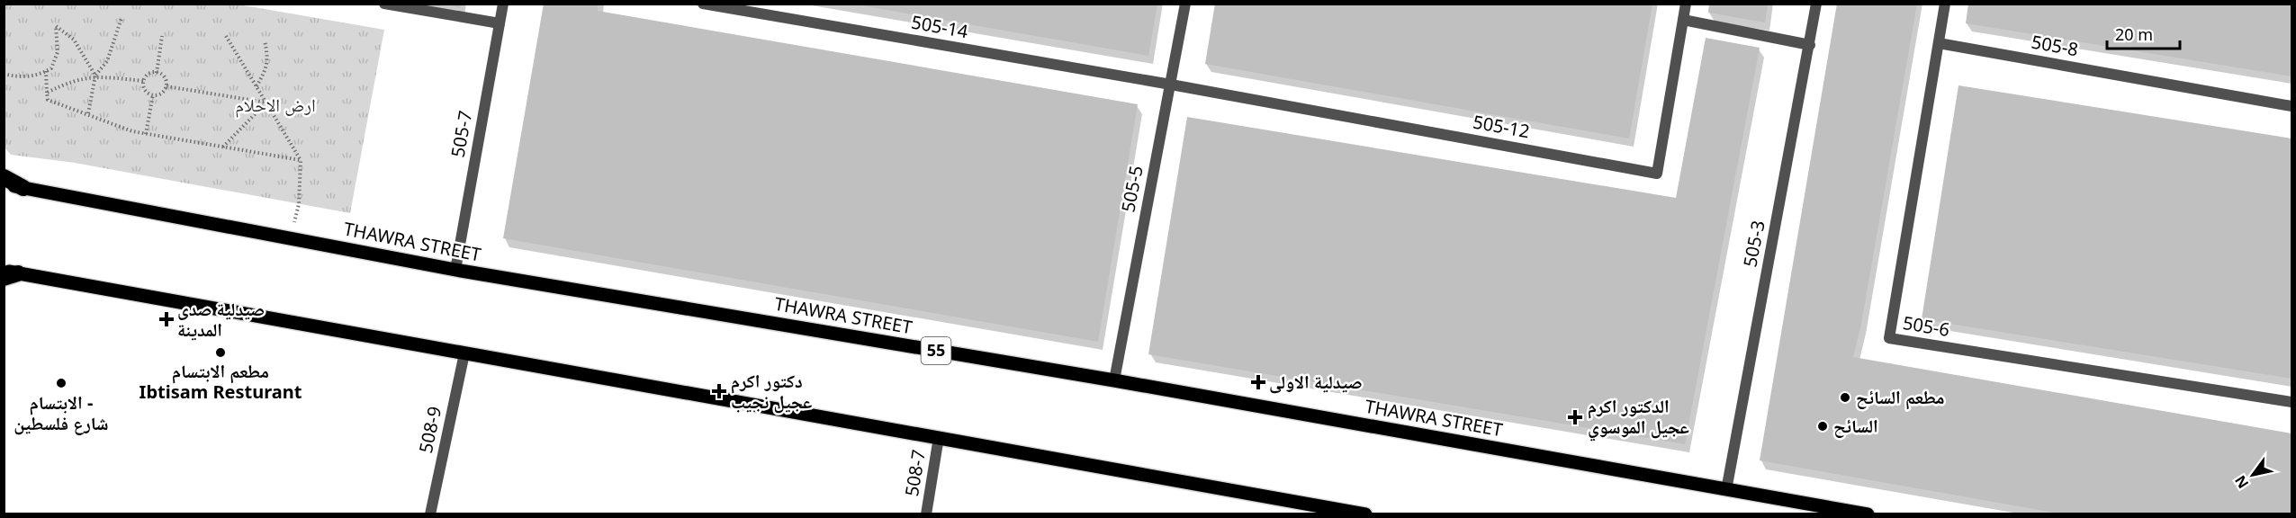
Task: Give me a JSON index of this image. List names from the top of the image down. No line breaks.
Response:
{"streets":{"main road":["THAWRA STREET","55"],"street":["505-14","505-8","505-12","505-7","505-5","505-3","505-6","508-9","508-7"]},"crossings":[["505-14","505-12"],["505-14","505-5"],["505-8","505-6"],["505-12","505-5"],["505-7","THAWRA STREET"],["505-5","THAWRA STREET"],["THAWRA STREET","505-3"]],"parks":["ارض الاحلام"],"places":{"health":["صيدلية صدى المدينة","صيدلية الاولى","دكتور اكرم عجيل نجيب","الدكتور اكرم عجيل الموسوي"],"other":["مطعم الابتسام Ibtisam Resturant","الابتسام - شارع فلسطين","مطعم السائح","السائح"]},"scale_bar":"20 m","north":"bottom left"}
